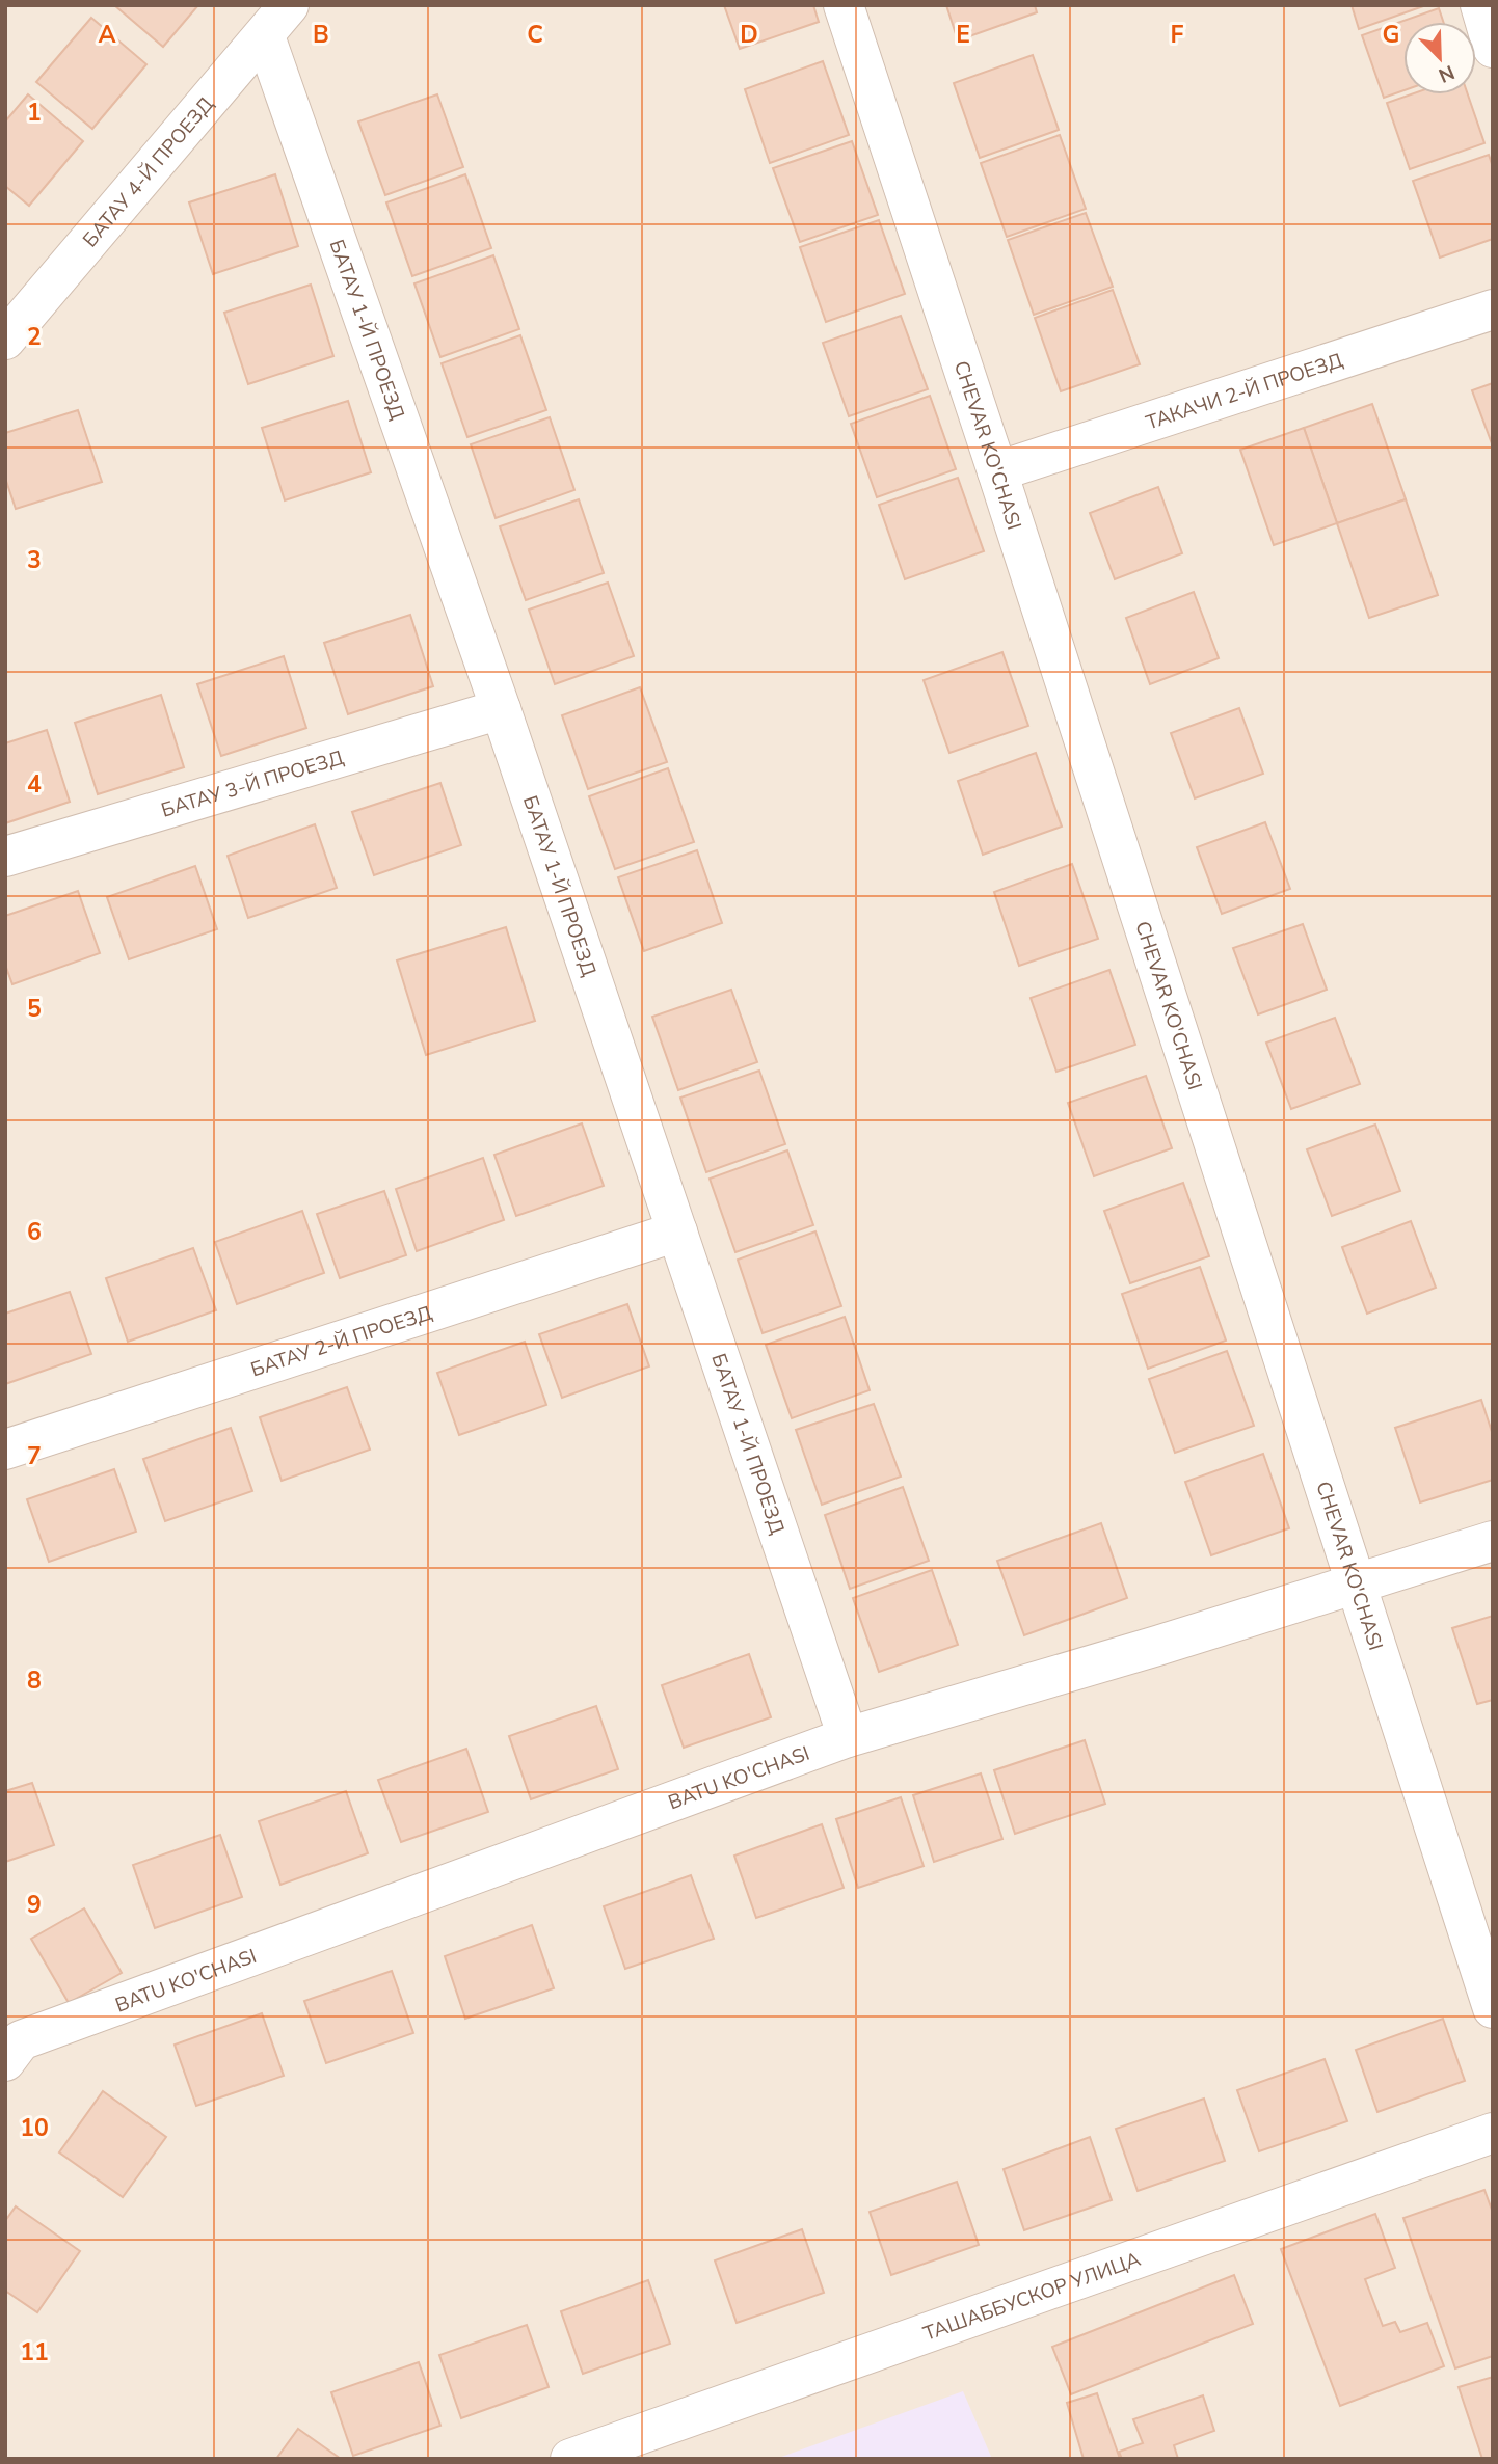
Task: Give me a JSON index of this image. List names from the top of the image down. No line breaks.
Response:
{"streets":{"street":["БАТАУ 4-Й ПРОЕЗД","БАТАУ 1-Й ПРОЕЗД","ТАКАЧИ 2-Й ПРОЕЗД","CHEVAR KO'CHASI","БАТАУ 3-Й ПРОЕЗД","БАТАУ 2-Й ПРОЕЗД","BATU KO'CHASI","ТАШАББУСКОР УЛИЦА"]},"crossings":[["БАТАУ 4-Й ПРОЕЗД","БАТАУ 1-Й ПРОЕЗД"],["БАТАУ 1-Й ПРОЕЗД","БАТАУ 3-Й ПРОЕЗД"],["БАТАУ 1-Й ПРОЕЗД","БАТАУ 2-Й ПРОЕЗД"],["БАТАУ 1-Й ПРОЕЗД","BATU KO'CHASI"],["ТАКАЧИ 2-Й ПРОЕЗД","CHEVAR KO'CHASI"],["CHEVAR KO'CHASI","BATU KO'CHASI"]],"north":"bottom right","grid":{"columns":["A","B","C","D","E","F","G"],"rows":["1","2","3","4","5","6","7","8","9","10","11"]}}
